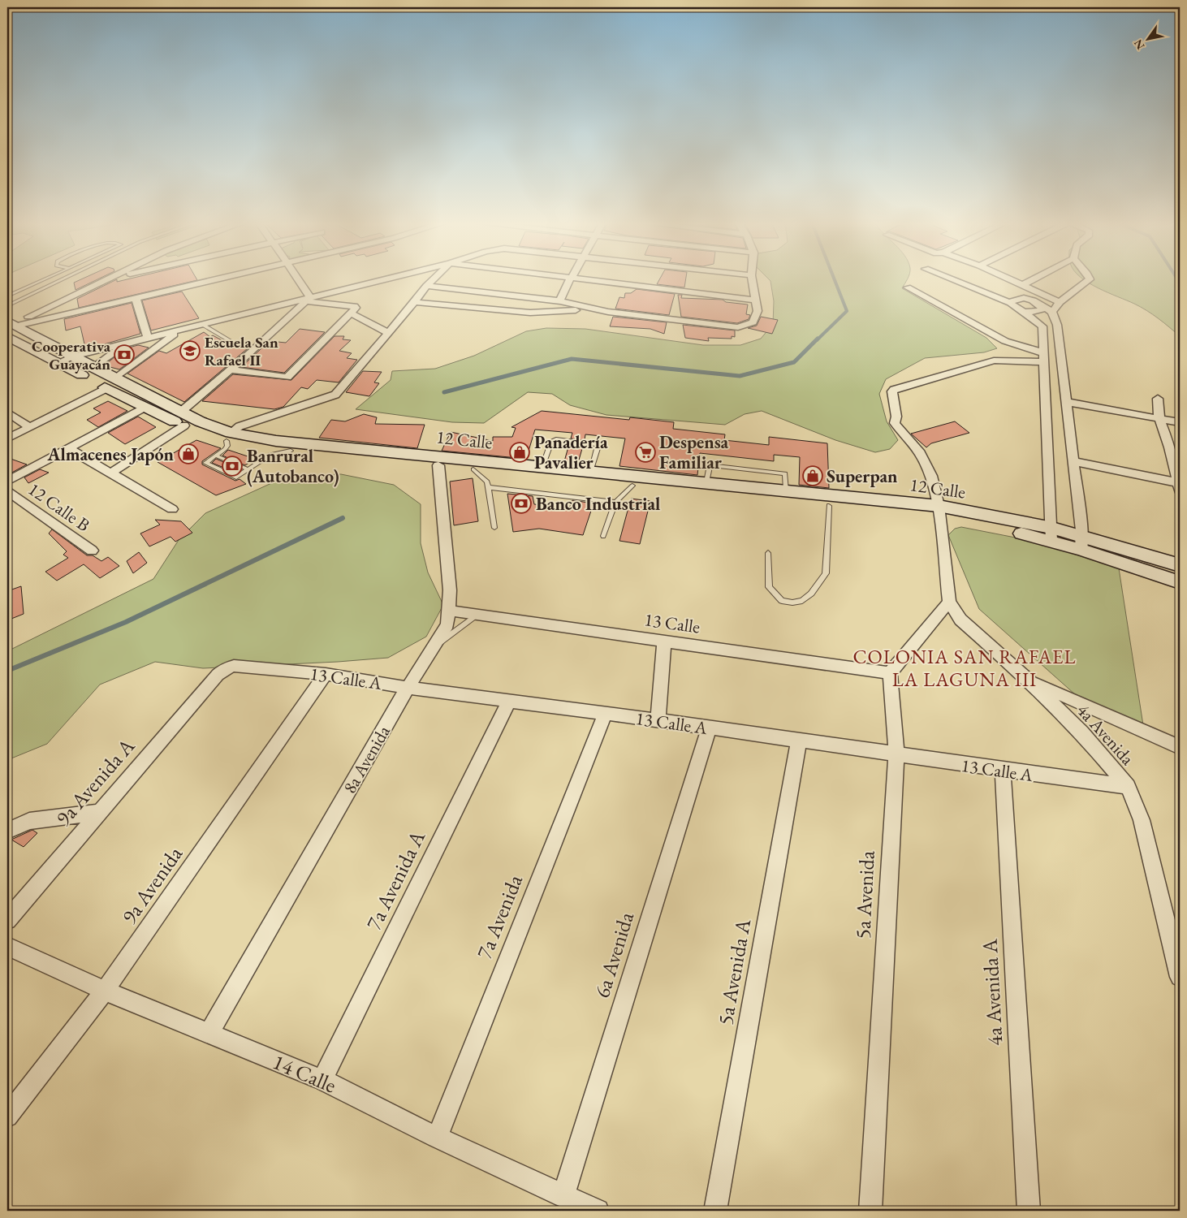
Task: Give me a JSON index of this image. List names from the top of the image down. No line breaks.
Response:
{"streets":{"main road":["12 Calle"],"street":["12 Calle B","13 Calle","13 Calle A","4a Avenida","8a Avenida","9a Avenida A","7a Avenida A","9a Avenida","5a Avenida","7a Avenida","6a Avenida","5a Avenida A","4a Avenida A","14 Calle"]},"crossings":[["12 Calle","4a Avenida"],["12 Calle","8a Avenida"],["13 Calle","8a Avenida"],["13 Calle","5a Avenida"],["13 Calle A","4a Avenida"],["13 Calle A","8a Avenida"],["13 Calle A","9a Avenida A"],["13 Calle A","7a Avenida A"],["13 Calle A","9a Avenida"],["13 Calle A","5a Avenida"],["13 Calle A","7a Avenida"],["13 Calle A","6a Avenida"],["13 Calle A","5a Avenida A"],["13 Calle A","4a Avenida A"],["8a Avenida","14 Calle"],["7a Avenida A","14 Calle"],["9a Avenida","14 Calle"],["7a Avenida","14 Calle"],["6a Avenida","14 Calle"]],"districts":["COLONIA SAN RAFAEL LA LAGUNA III"],"places":{"school or university":["Escuela San Rafael II"],"bank":["Cooperativa Guayacán","Banrural (Autobanco)","Banco Industrial"],"shop":["Panadería Pavalier","Almacenes Japón","Superpan"],"supermarket":["Despensa Familiar"]},"north":"bottom left"}
